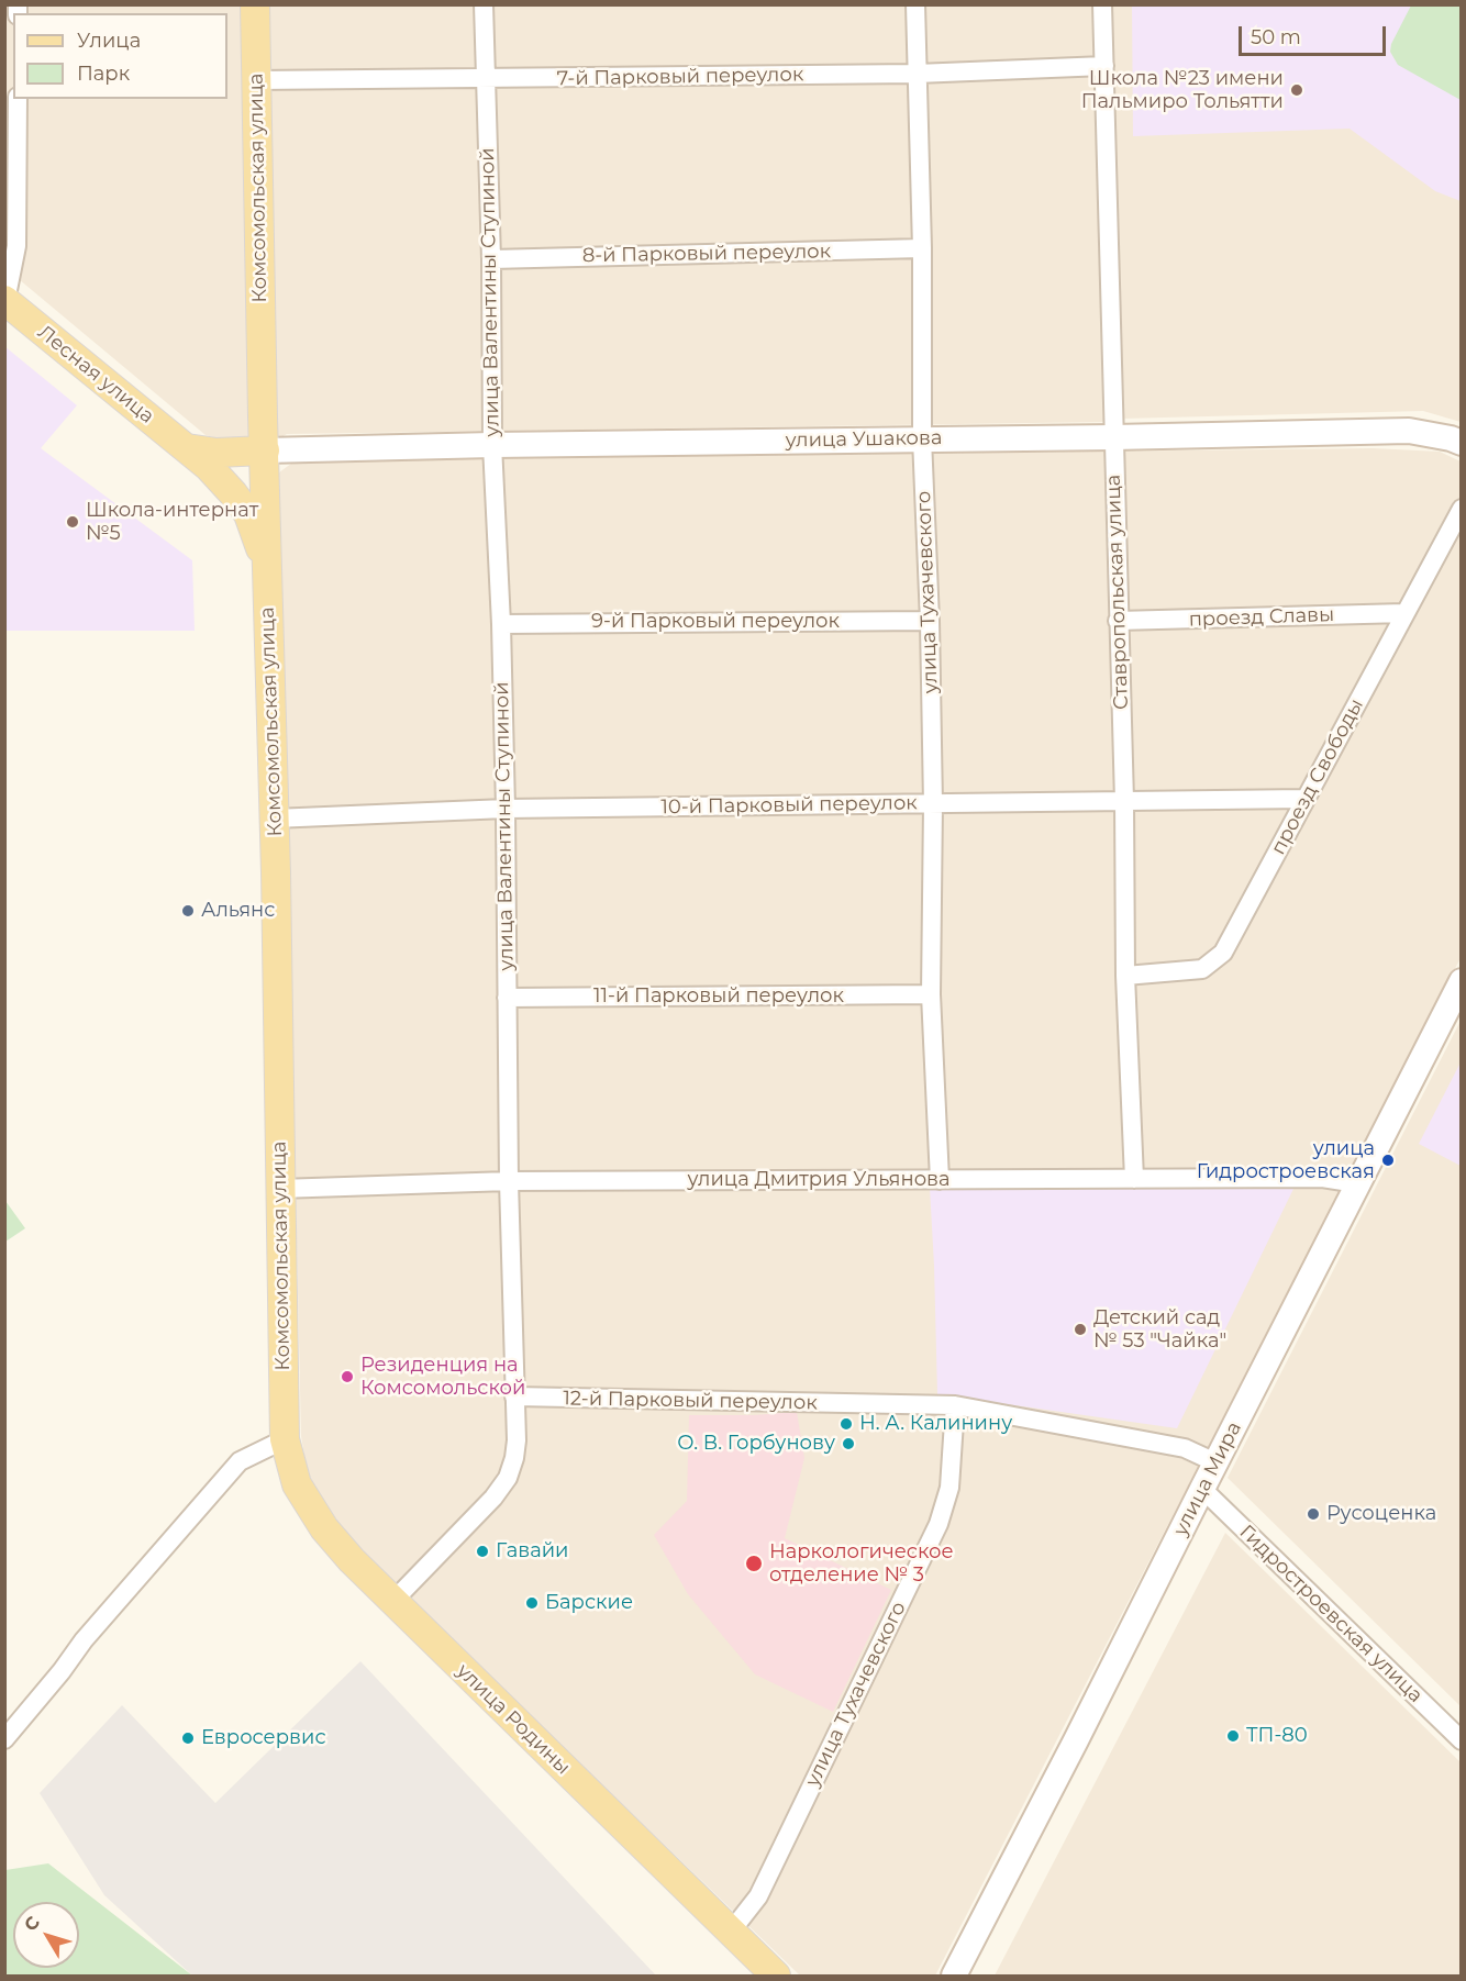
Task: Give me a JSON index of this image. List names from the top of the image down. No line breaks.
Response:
{"streets":{"main road":["Комсомольская улица","Лесная улица","улица Родины"],"street":["7-й Парковый переулок","8-й Парковый переулок","улица Валентины Ступиной","улица Ушакова","улица Тухачевского","Ставропольская улица","проезд Славы","9-й Парковый переулок","проезд Свободы","10-й Парковый переулок","11-й Парковый переулок","улица Дмитрия Ульянова","12-й Парковый переулок","улица Мира","Гидростроевская улица"]},"crossings":[["7-й Парковый переулок","Комсомольская улица"],["7-й Парковый переулок","улица Валентины Ступиной"],["7-й Парковый переулок","улица Тухачевского"],["7-й Парковый переулок","Ставропольская улица"],["Комсомольская улица","Лесная улица"],["Комсомольская улица","улица Ушакова"],["Комсомольская улица","10-й Парковый переулок"],["Комсомольская улица","улица Дмитрия Ульянова"],["Комсомольская улица","улица Родины"],["8-й Парковый переулок","улица Валентины Ступиной"],["8-й Парковый переулок","улица Тухачевского"],["улица Валентины Ступиной","улица Ушакова"],["улица Валентины Ступиной","9-й Парковый переулок"],["улица Валентины Ступиной","10-й Парковый переулок"],["улица Валентины Ступиной","11-й Парковый переулок"],["улица Валентины Ступиной","улица Дмитрия Ульянова"],["улица Валентины Ступиной","12-й Парковый переулок"],["улица Валентины Ступиной","улица Родины"],["улица Ушакова","улица Тухачевского"],["улица Ушакова","Ставропольская улица"],["улица Тухачевского","9-й Парковый переулок"],["улица Тухачевского","10-й Парковый переулок"],["улица Тухачевского","11-й Парковый переулок"],["улица Тухачевского","улица Дмитрия Ульянова"],["улица Тухачевского","12-й Парковый переулок"],["улица Тухачевского","улица Родины"],["Ставропольская улица","проезд Славы"],["Ставропольская улица","проезд Свободы"],["Ставропольская улица","10-й Парковый переулок"],["Ставропольская улица","улица Дмитрия Ульянова"],["проезд Славы","проезд Свободы"],["проезд Свободы","10-й Парковый переулок"],["улица Дмитрия Ульянова","улица Мира"],["12-й Парковый переулок","улица Мира"],["улица Мира","Гидростроевская улица"]],"places":["Школа №23 имени Пальмиро Тольятти","Школа-интернат №5","Альянс","улица Гидростроевская","Детский сад № 53 \"Чайка\"","Резиденция на Комсомольской","Н. А. Калинину","О. В. Горбунову","Русоценка","Гавайи","Наркологическое отделение № 3","Барские","ТП-80","Евросервис"],"legend":["Улица","Парк"],"scale_bar":"50 m","north":"top left"}
